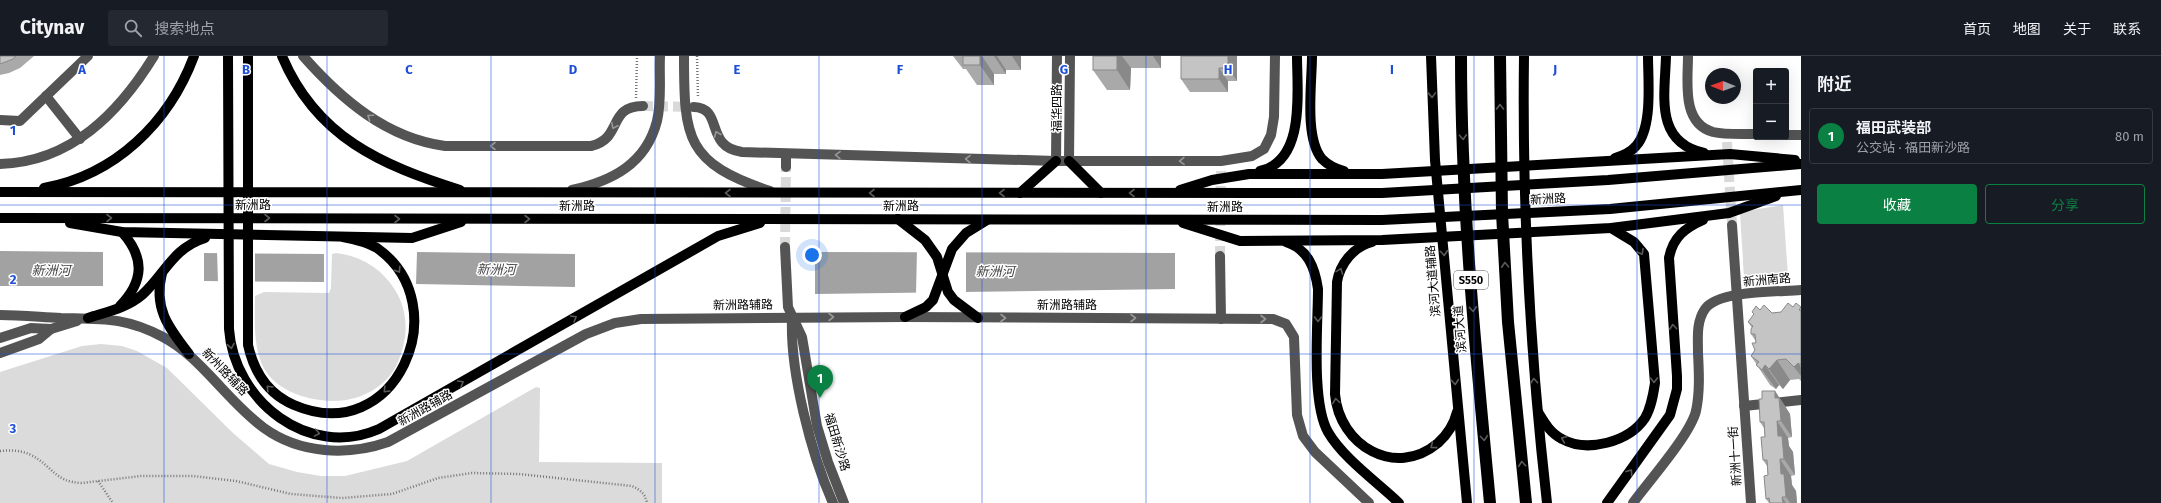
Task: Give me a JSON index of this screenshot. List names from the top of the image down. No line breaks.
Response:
{"streets":{"highway":["S550","滨河大道"],"main road":["新洲路","滨河大道辅路"],"street":["福华四路","新洲南路","新洲路辅路","新州路辅路","福田新沙路","新洲十一街"]},"crossings":[["新洲南路","新洲十一街"],["新洲路辅路","新州路辅路"],["新洲路辅路","福田新沙路"]],"one_way":["新洲路辅路"],"water":["新洲河"],"north":"left","page":{"header":"Citynav","search":"搜索地点","nav":["首页","地图","关于","联系"],"heading":"附近","map_buttons":["+","−"],"list":[{"mark":"1","name":"福田武装部","note":"公交站 · 福田新沙路","value":"80 m"}],"buttons":["收藏","分享"],"pins":"1"},"grid":{"columns":["A","B","C","D","E","F","G","H","I","J"],"rows":["1","2","3"]}}
